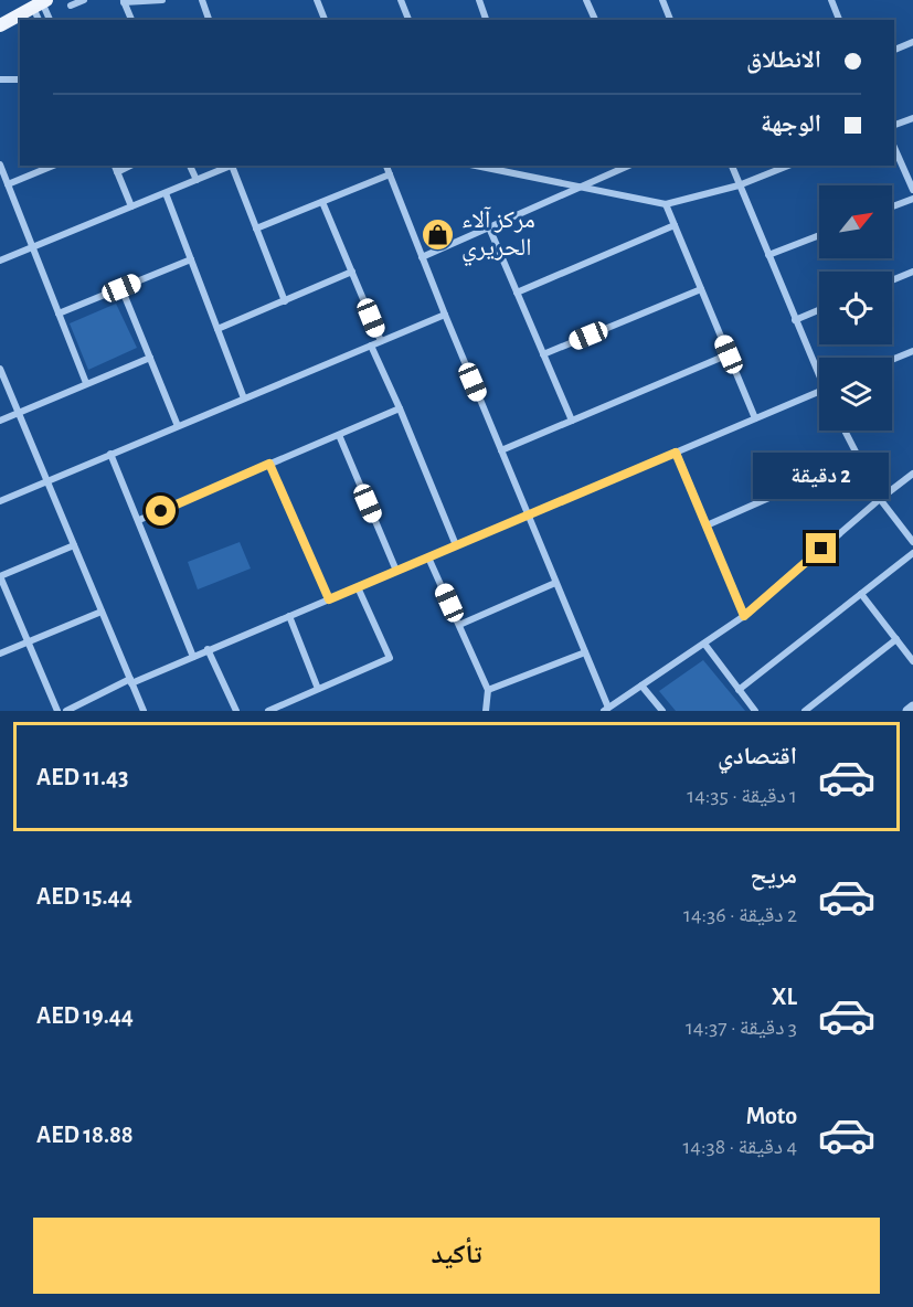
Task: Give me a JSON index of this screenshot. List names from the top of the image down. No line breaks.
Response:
{"places":{"shop":["مركز آلاء الحريري"]},"north":"top right","page":{"banner":["الانطلاق","الوجهة"],"bubble":"2 دقيقة","list":[{"name":"اقتصادي","note":"1 دقيقة · 14:35","value":"AED 11.43"},{"name":"مريح","note":"2 دقيقة · 14:36","value":"AED 15.44"},{"name":"XL","note":"3 دقيقة · 14:37","value":"AED 19.44"},{"name":"Moto","note":"4 دقيقة · 14:38","value":"AED 18.88"}],"buttons":"تأكيد"}}
